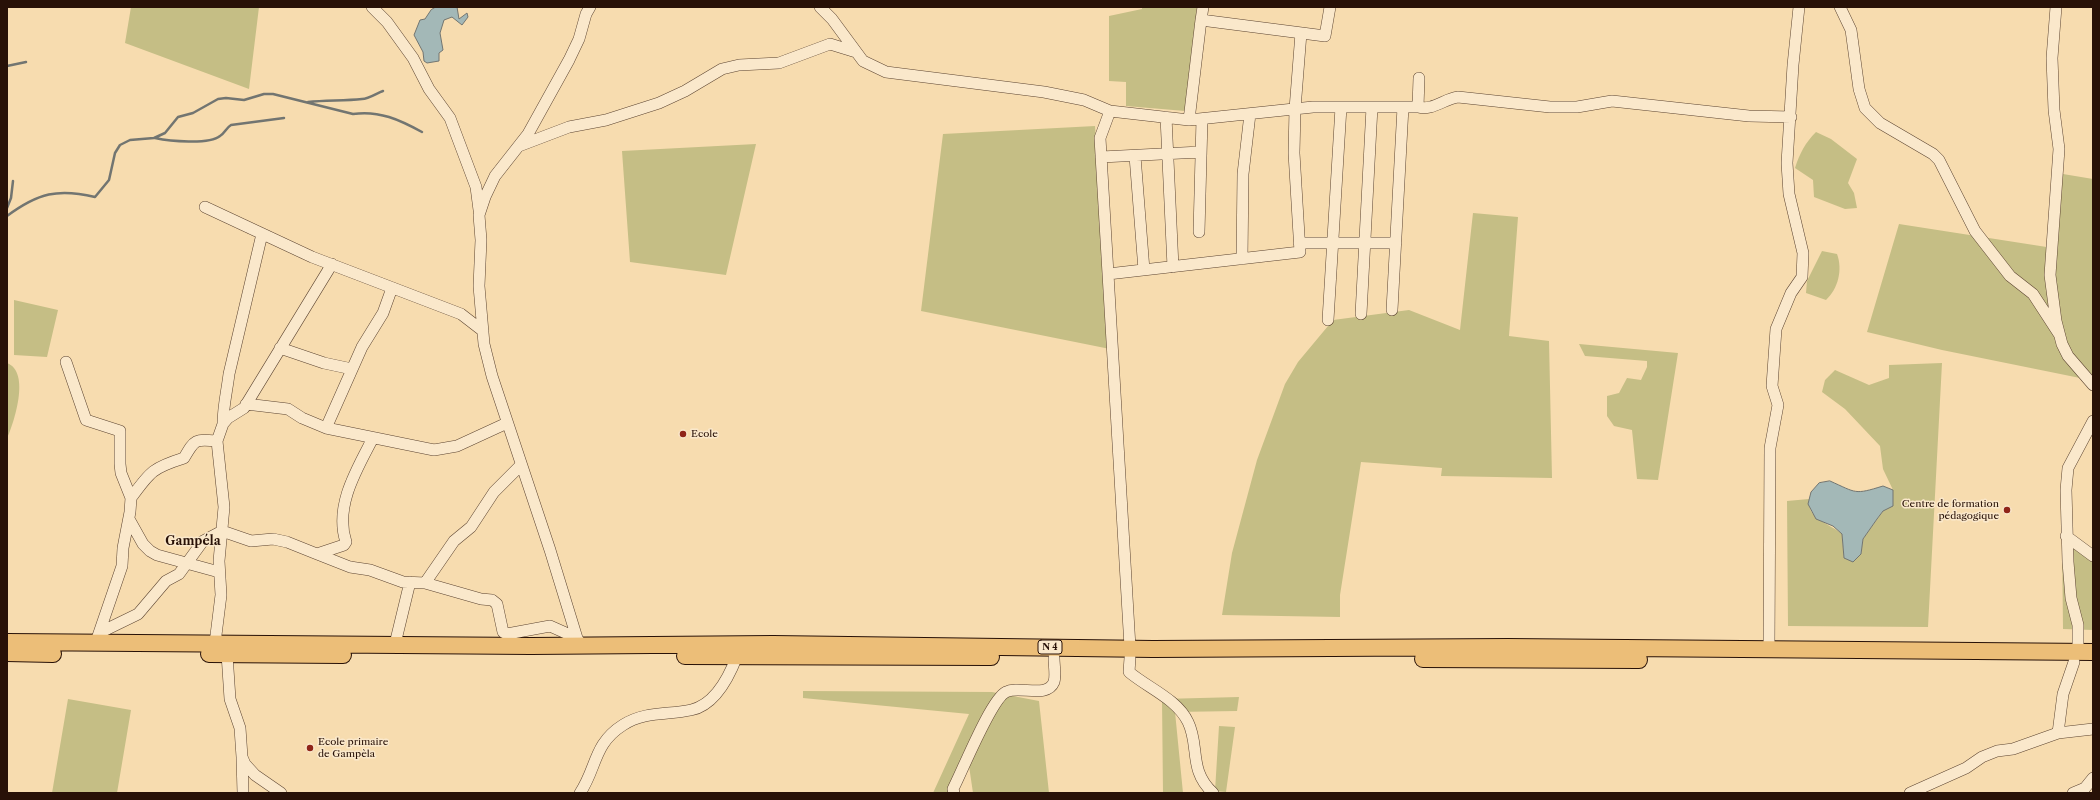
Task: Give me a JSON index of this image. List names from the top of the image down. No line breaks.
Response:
{"streets":{"highway":["N 4"]},"districts":["Gampéla"],"places":["Ecole","Centre de formation pédagogique","Ecole primaire de Gampèla"]}
